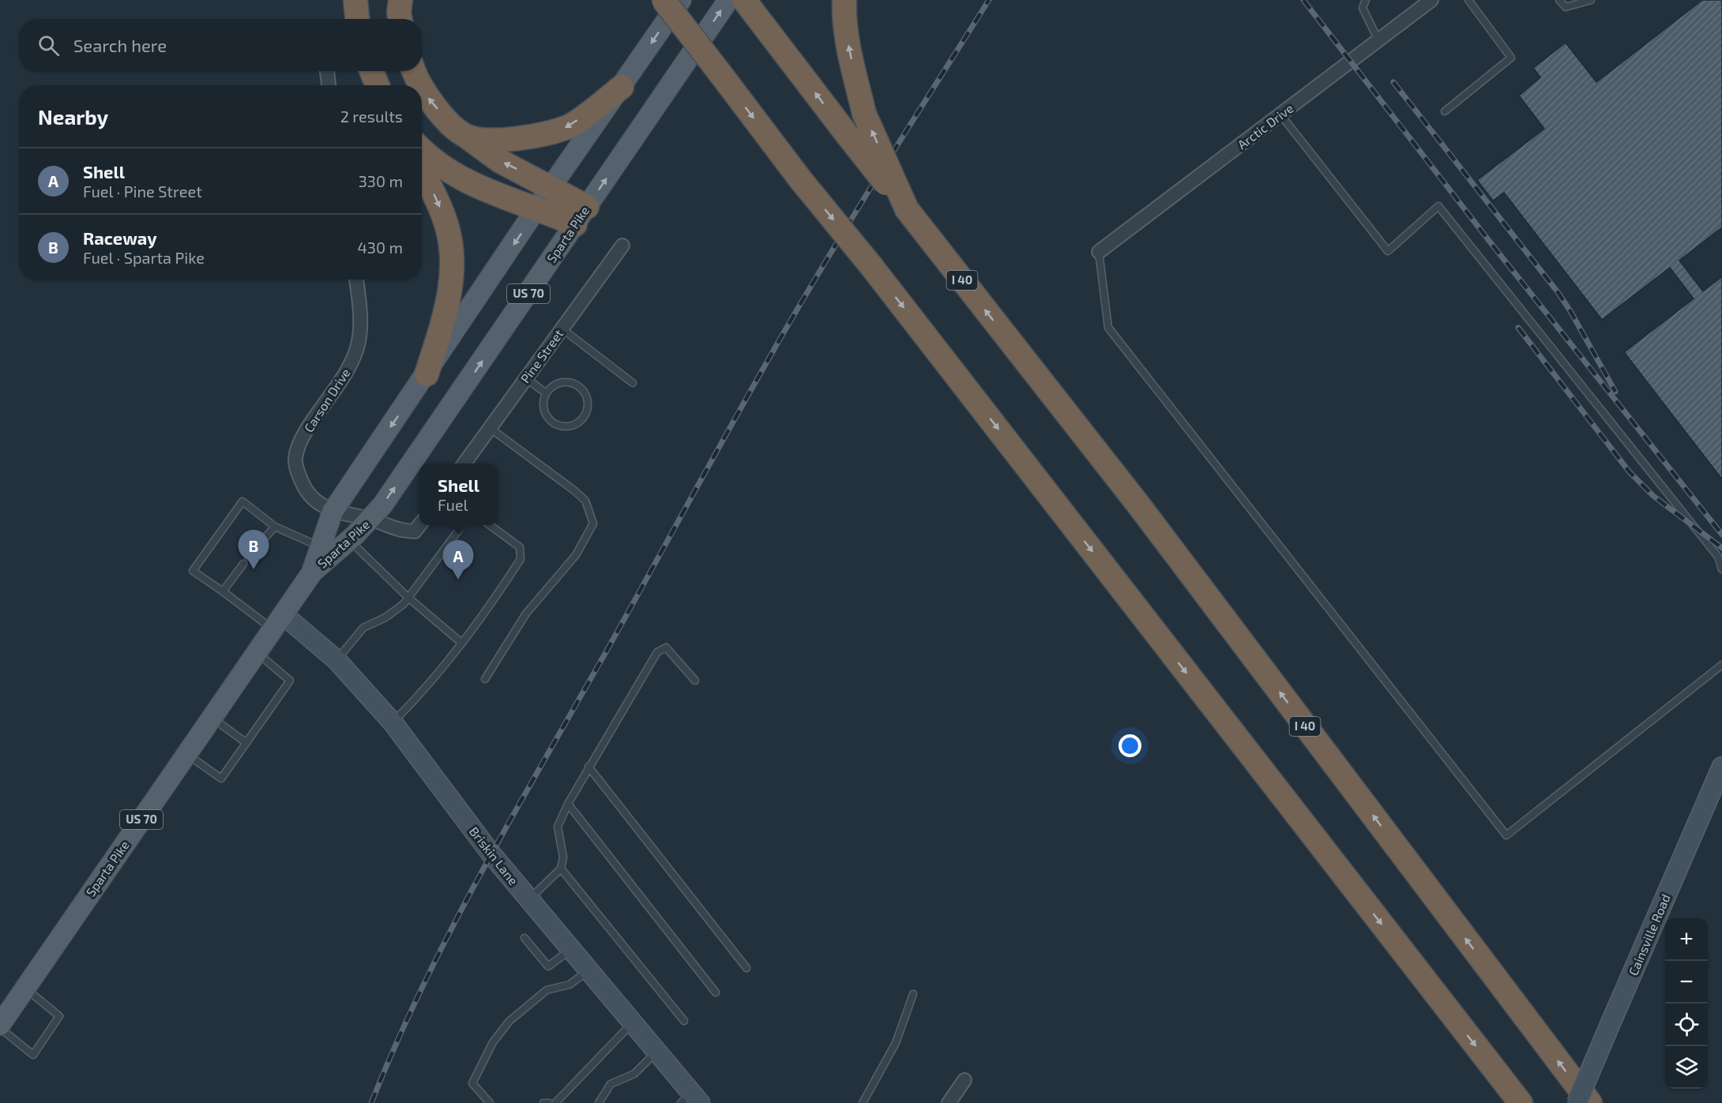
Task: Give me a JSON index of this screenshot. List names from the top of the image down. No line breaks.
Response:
{"streets":{"highway":["I 40"],"main road":["Sparta Pike","US 70"],"street":["Arctic Drive","Pine Street","Carson Drive","Briskin Lane","Cainsville Road"]},"crossings":[["Sparta Pike","Carson Drive"],["Sparta Pike","Briskin Lane"]],"page":{"search":"Search here","heading":["Nearby","2 results"],"list":[{"mark":"A","name":"Shell","note":"Fuel · Pine Street","value":"330 m"},{"mark":"B","name":"Raceway","note":"Fuel · Sparta Pike","value":"430 m"}],"popup":["Shell","Fuel"],"pins":["B","A"],"map_buttons":["+","−"]}}
